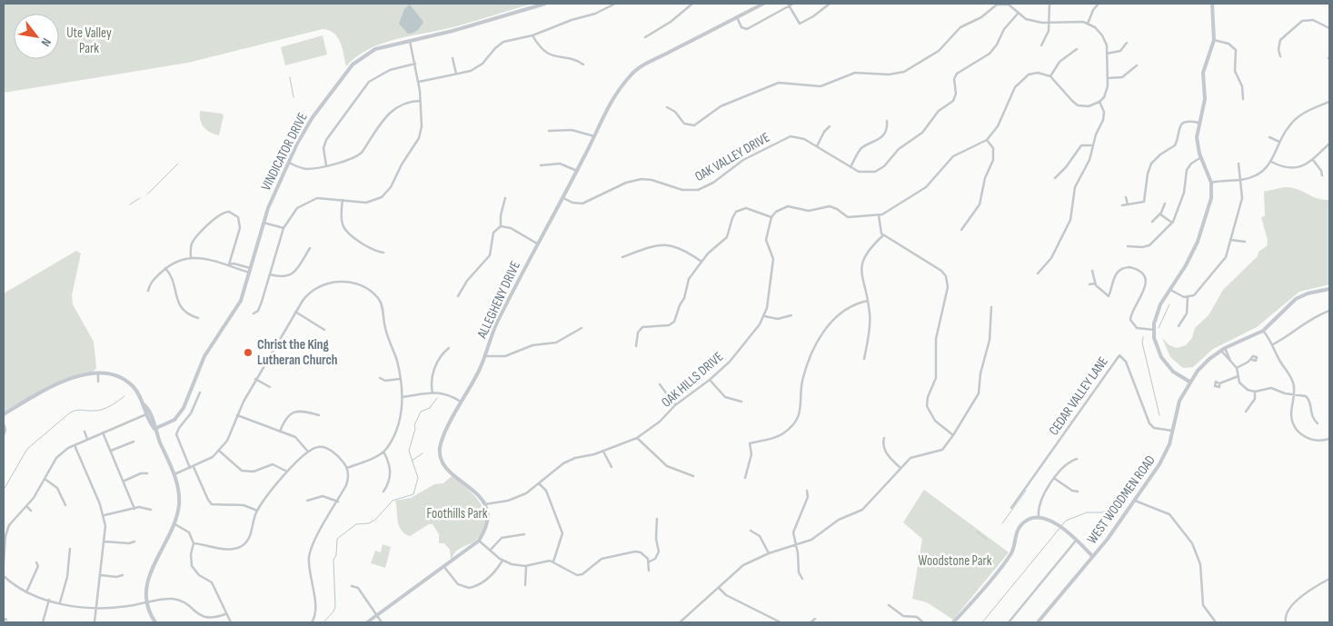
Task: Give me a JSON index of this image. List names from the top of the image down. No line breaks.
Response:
{"streets":{"main road":["VINDICATOR DRIVE","ALLEGHENY DRIVE","WEST WOODMEN ROAD"],"street":["OAK VALLEY DRIVE","OAK HILLS DRIVE","CEDAR VALLEY LANE"]},"crossings":[["OAK VALLEY DRIVE","ALLEGHENY DRIVE"],["ALLEGHENY DRIVE","OAK HILLS DRIVE"],["CEDAR VALLEY LANE","WEST WOODMEN ROAD"]],"parks":["Ute Valley Park","Foothills Park","Woodstone Park"],"places":["Christ the King Lutheran Church"],"north":"bottom right"}
